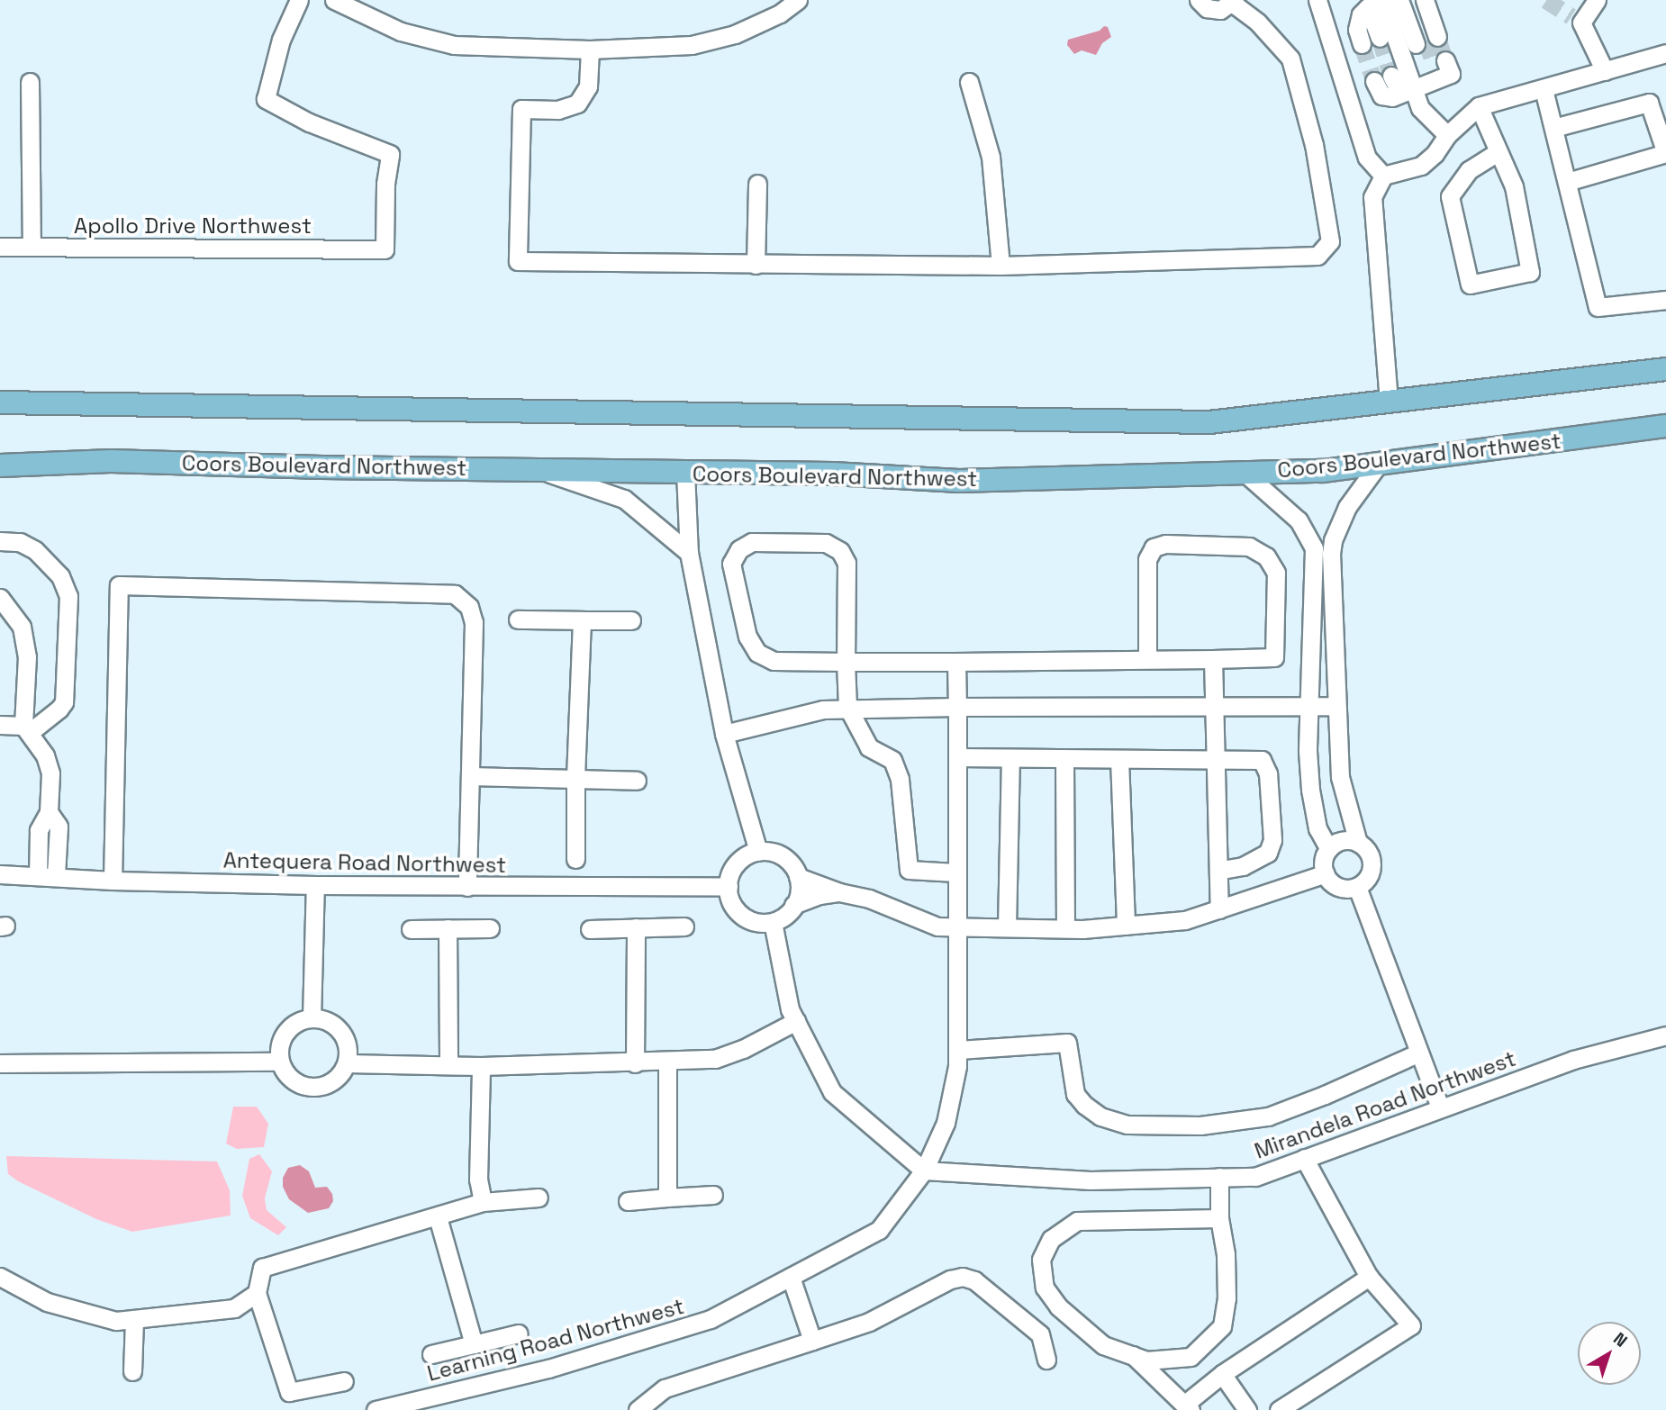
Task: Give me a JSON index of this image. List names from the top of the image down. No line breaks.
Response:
{"streets":{"main road":["Coors Boulevard Northwest"],"street":["Apollo Drive Northwest","Antequera Road Northwest","Mirandela Road Northwest","Learning Road Northwest"]},"crossings":[["Mirandela Road Northwest","Learning Road Northwest"]],"north":"top right"}
